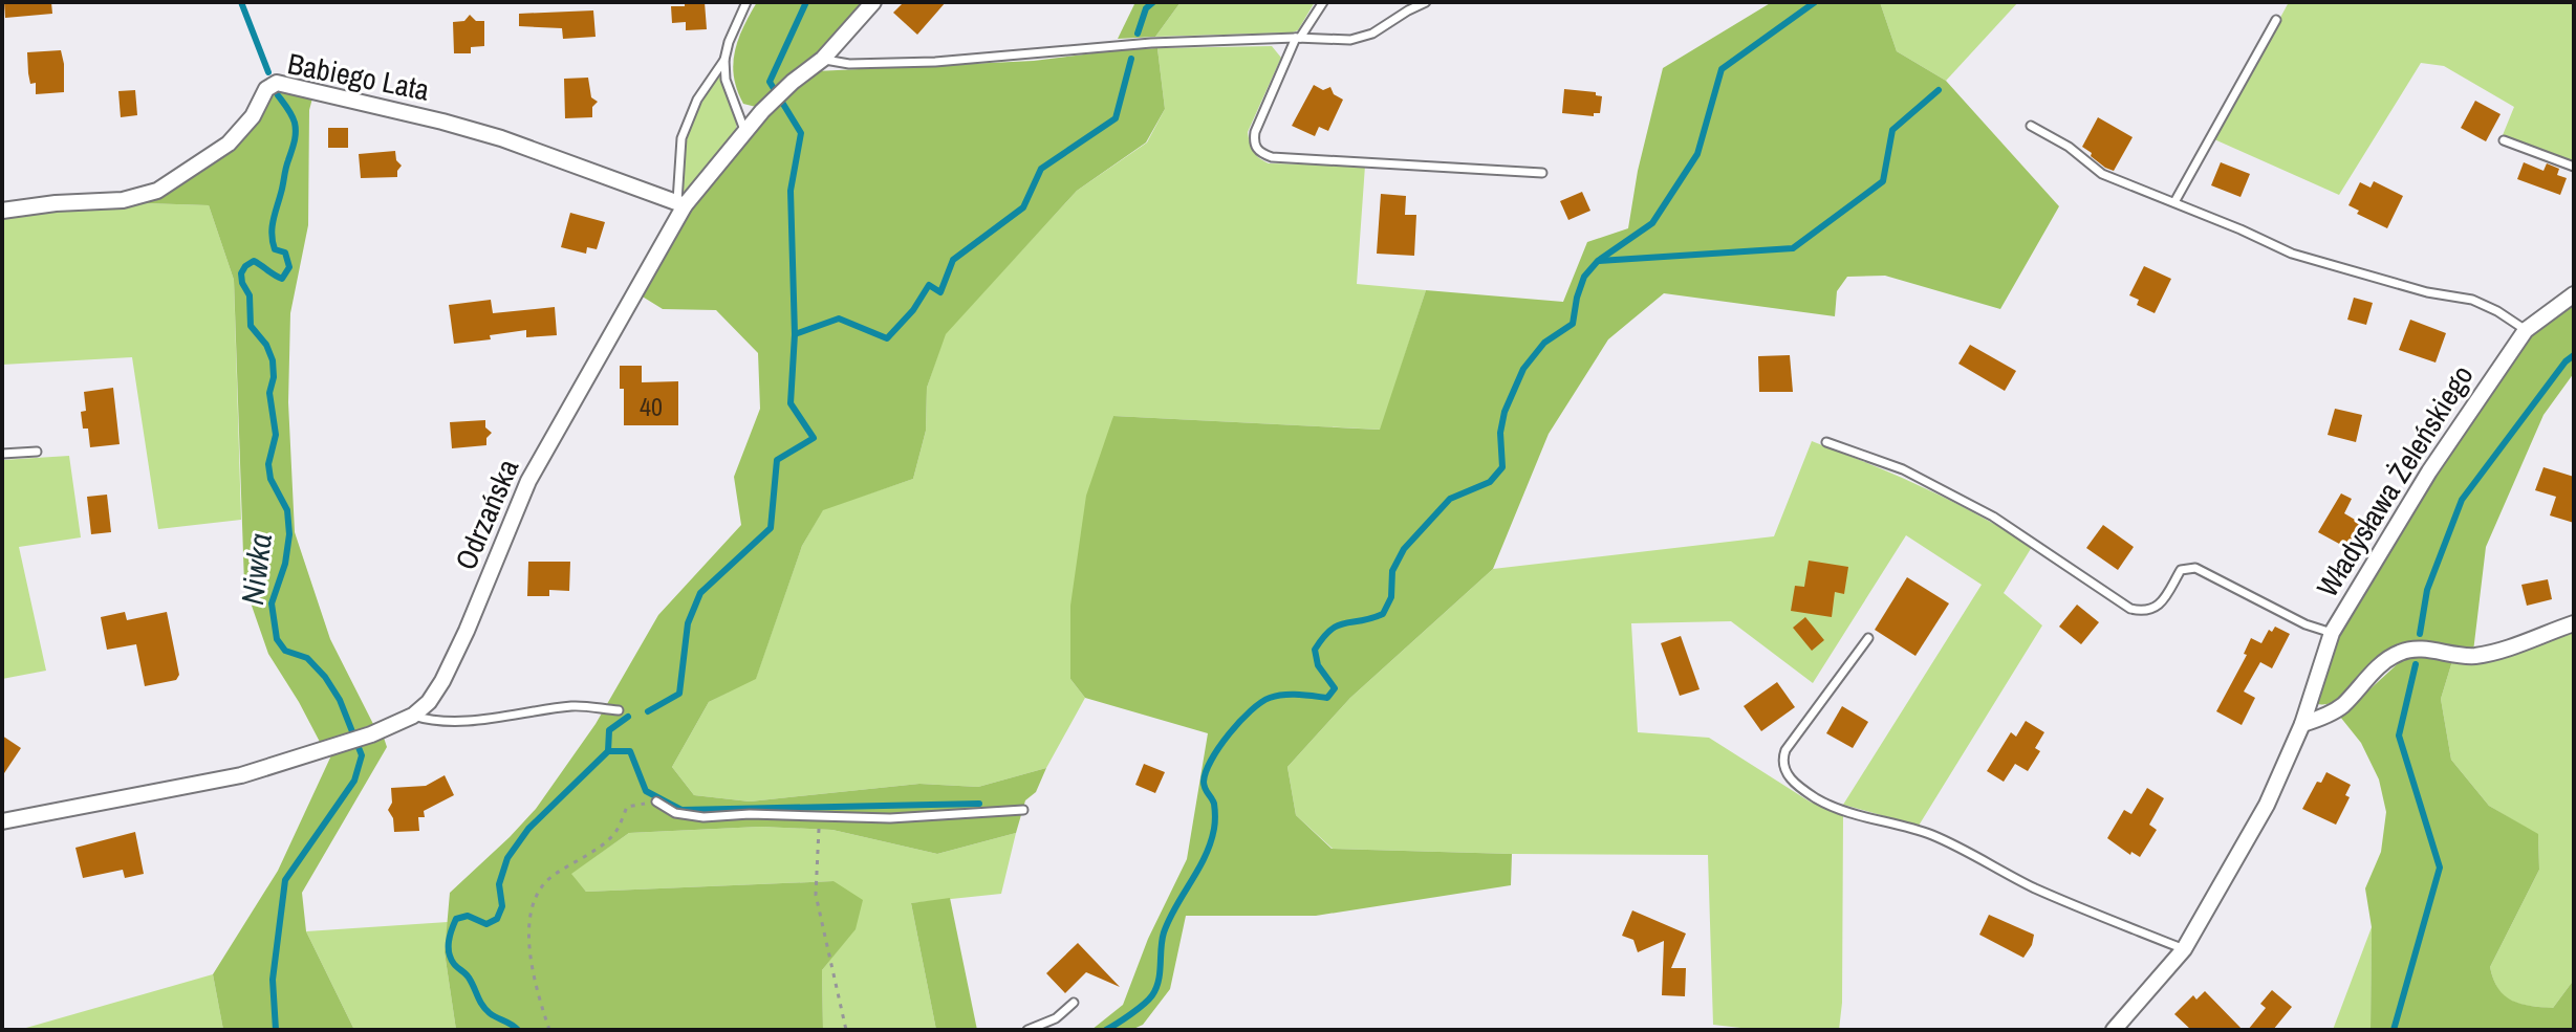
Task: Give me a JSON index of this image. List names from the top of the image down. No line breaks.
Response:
{"streets":{"street":["Babiego Lata","Władysława Żeleńskiego","Odrzańska"]},"crossings":[["Babiego Lata","Odrzańska"]],"water":["Niwka"],"house_numbers":["40"]}
